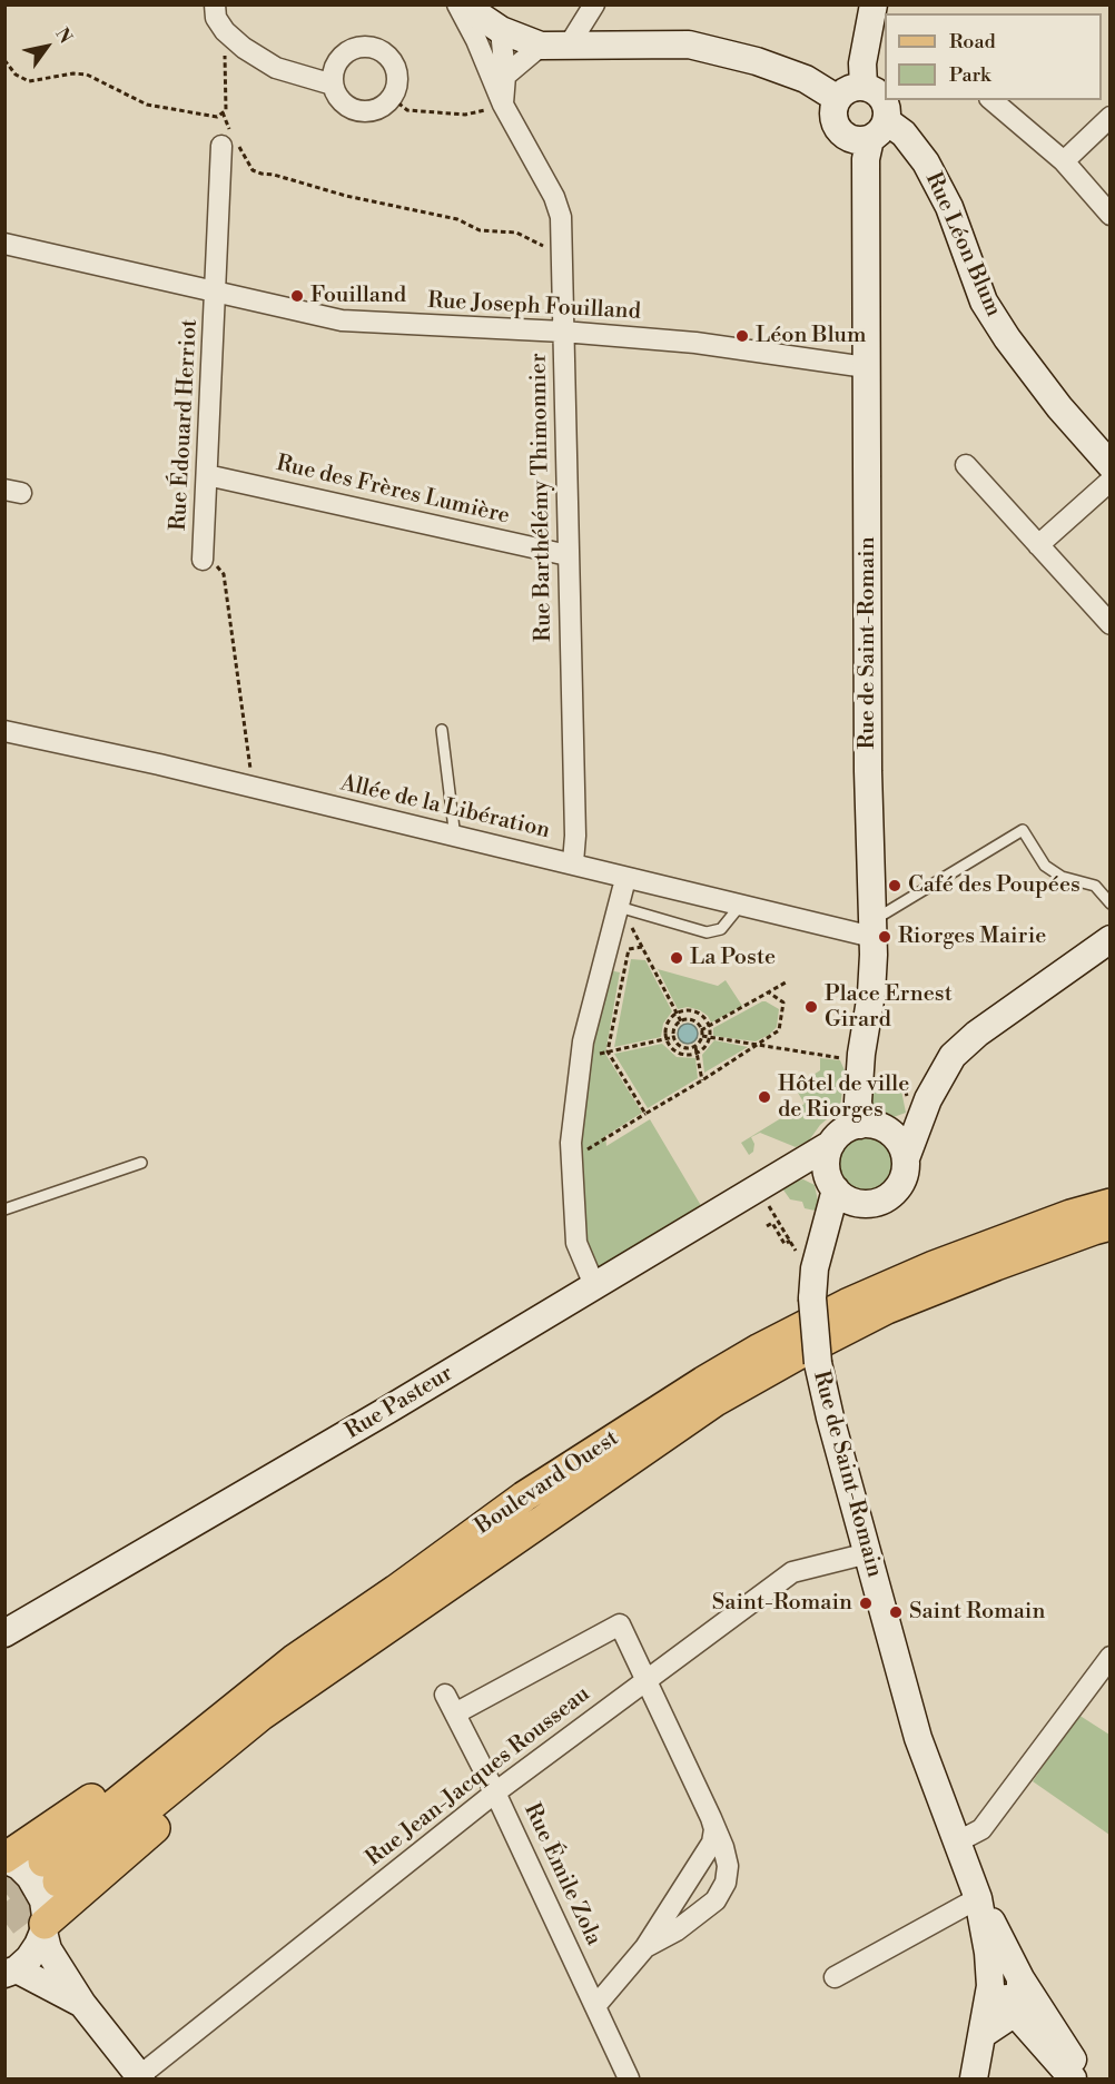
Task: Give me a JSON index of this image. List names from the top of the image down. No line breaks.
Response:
{"streets":{"main road":["Boulevard Ouest"],"street":["Rue Léon Blum","Rue Joseph Fouilland","Rue Édouard Herriot","Rue des Frères Lumière","Rue Barthélémy Thimonnier","Rue de Saint-Romain","Allée de la Libération","Rue Pasteur","Rue Jean-Jacques Rousseau","Rue Émile Zola"]},"crossings":[["Rue Léon Blum","Rue de Saint-Romain"],["Rue Joseph Fouilland","Rue Édouard Herriot"],["Rue Joseph Fouilland","Rue Barthélémy Thimonnier"],["Rue Joseph Fouilland","Rue de Saint-Romain"],["Rue Édouard Herriot","Rue des Frères Lumière"],["Rue des Frères Lumière","Rue Barthélémy Thimonnier"],["Rue Barthélémy Thimonnier","Allée de la Libération"],["Rue de Saint-Romain","Allée de la Libération"],["Rue de Saint-Romain","Rue Pasteur"],["Rue de Saint-Romain","Rue Jean-Jacques Rousseau"],["Rue Jean-Jacques Rousseau","Rue Émile Zola"]],"places":["Fouilland","Léon Blum","Café des Poupées","Riorges Mairie","La Poste","Place Ernest Girard","Hôtel de ville de Riorges","Saint-Romain","Saint Romain"],"legend":["Road","Park"],"north":"top right"}
